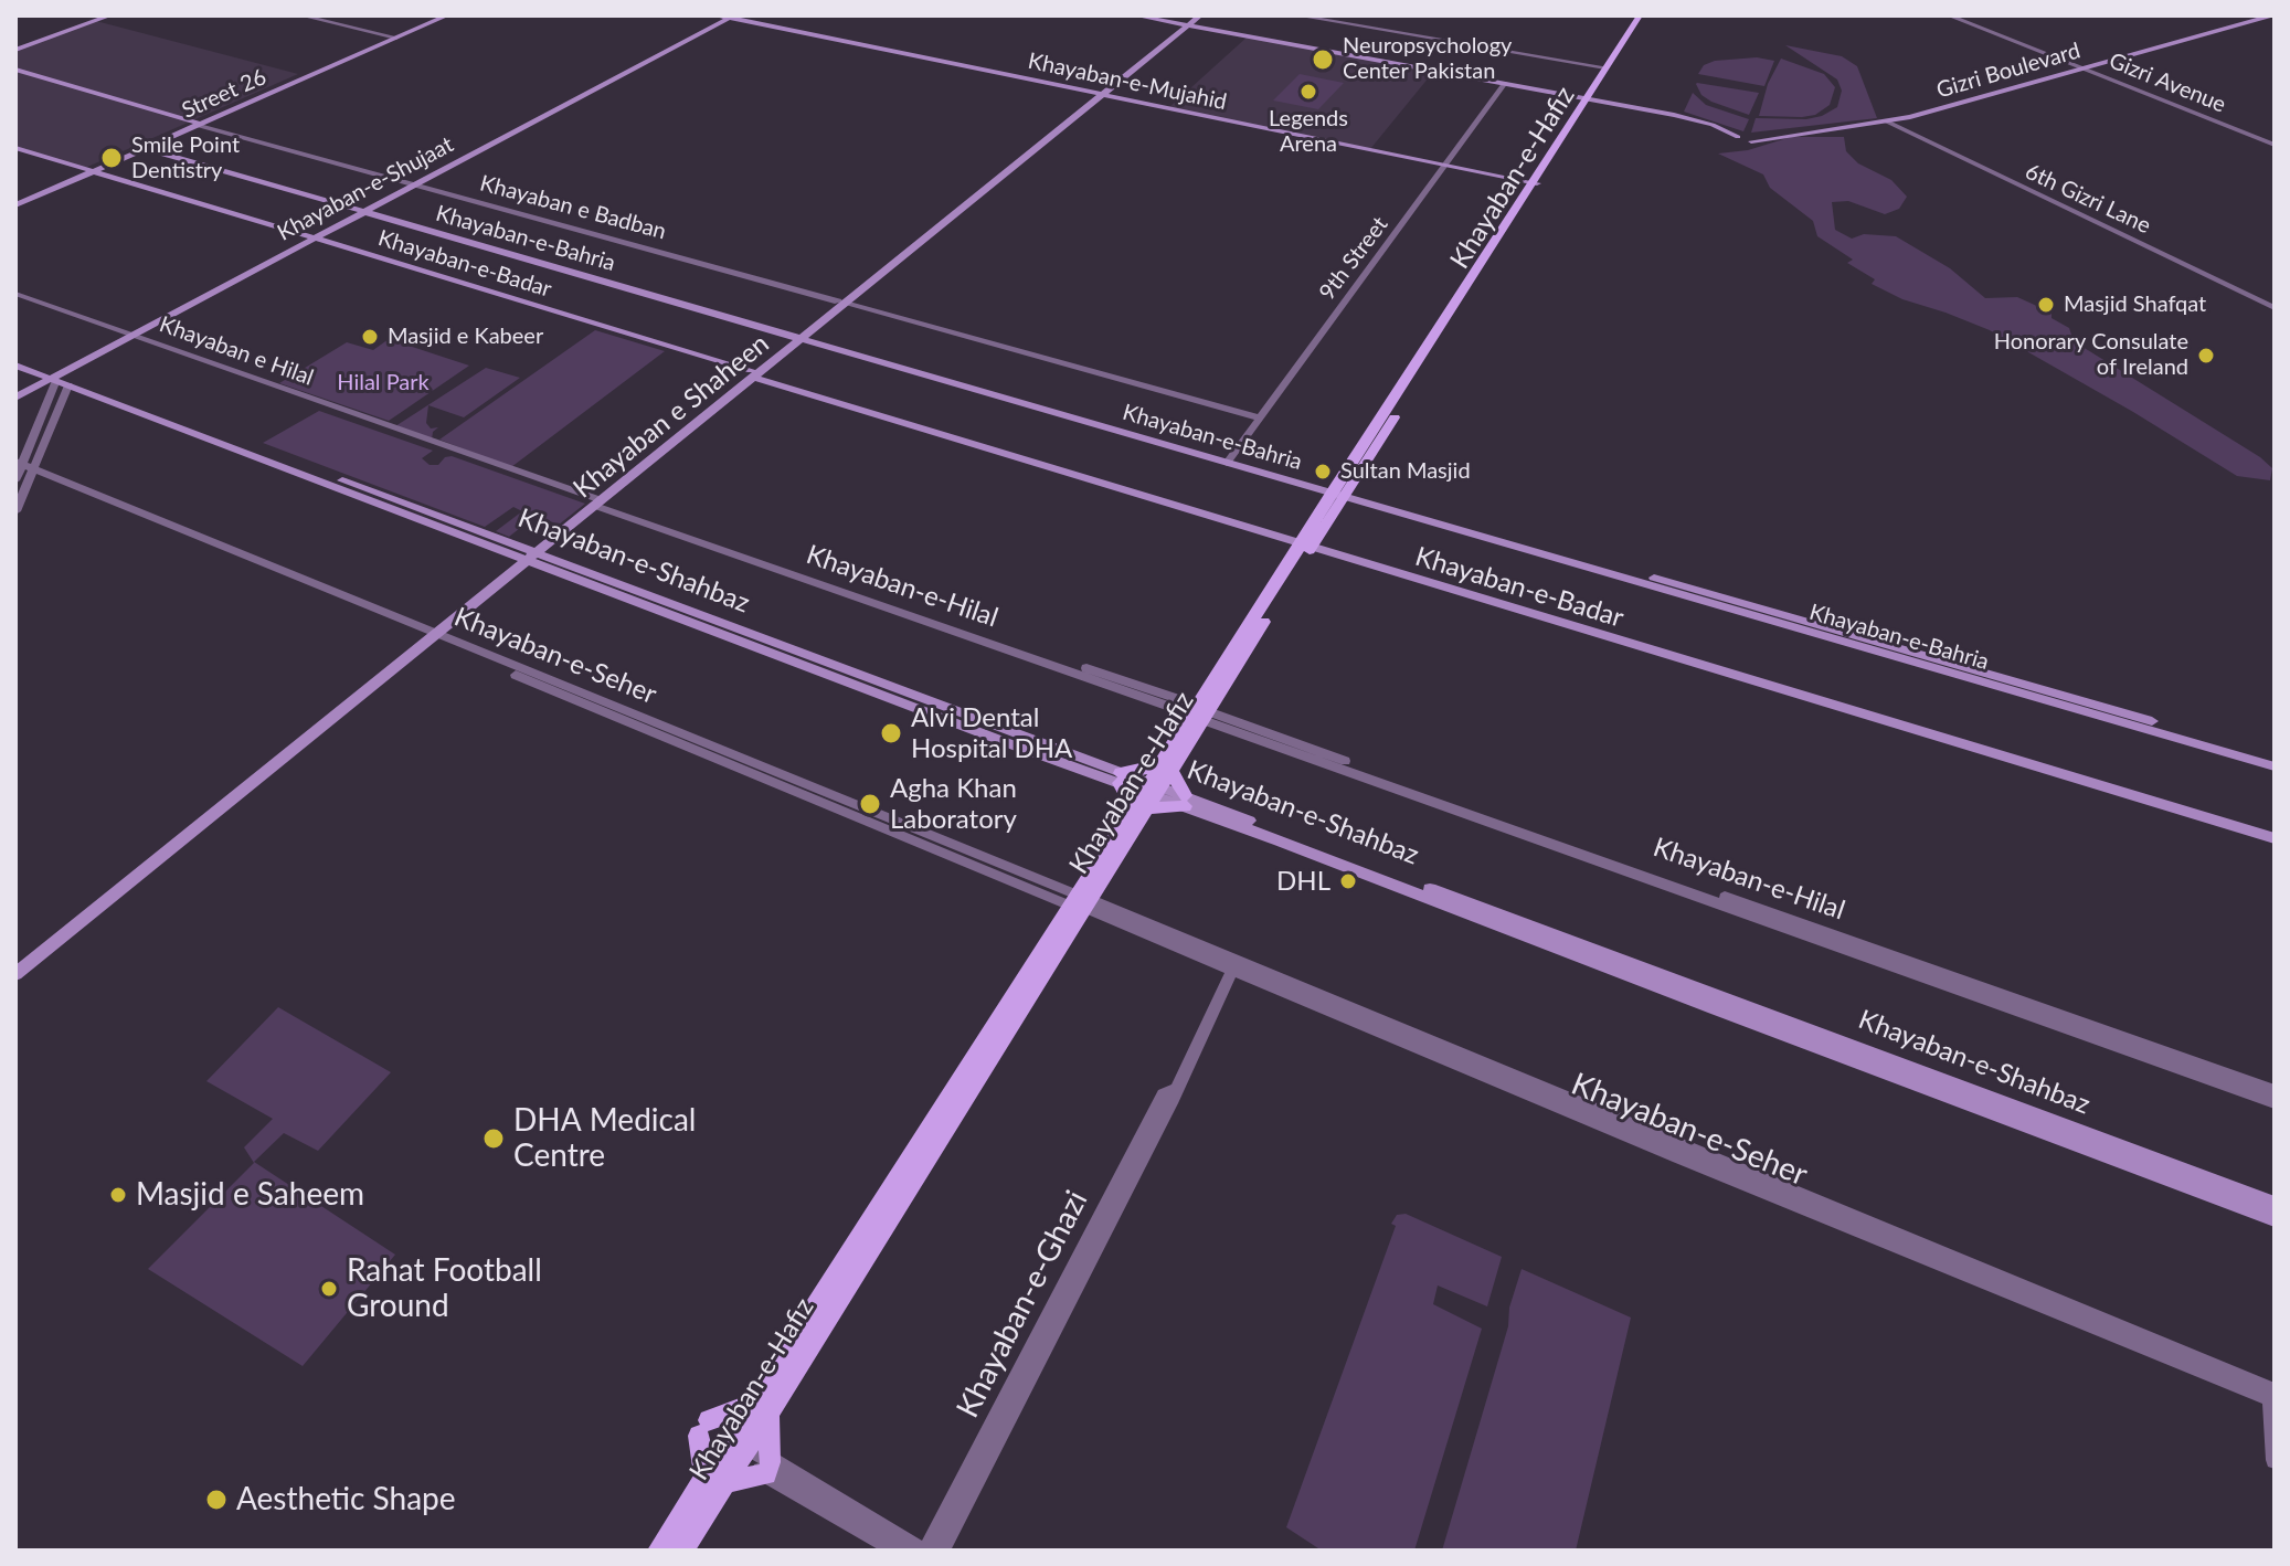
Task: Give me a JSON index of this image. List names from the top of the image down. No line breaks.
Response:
{"streets":{"main road":["Gizri Boulevard","Khayaban-e-Mujahid","Street 26","Khayaban-e-Hafiz","Khayaban-e-Shujaat","Khayaban-e-Bahria","Khayaban-e-Badar","Khayaban e Shaheen","Khayaban-e-Shahbaz"],"street":["Gizri Avenue","6th Gizri Lane","Khayaban e Badban","9th Street","Khayaban e Hilal","Khayaban-e-Hilal","Khayaban-e-Seher","Khayaban-e-Ghazi"]},"crossings":[["Gizri Boulevard","Gizri Avenue"],["Gizri Boulevard","6th Gizri Lane"],["Khayaban-e-Mujahid","Khayaban-e-Hafiz"],["Khayaban-e-Mujahid","Khayaban-e-Shujaat"],["Khayaban-e-Mujahid","9th Street"],["Khayaban-e-Mujahid","Khayaban e Shaheen"],["Street 26","Khayaban e Badban"],["Street 26","Khayaban-e-Bahria"],["Street 26","Khayaban-e-Badar"],["Khayaban-e-Hafiz","Khayaban-e-Bahria"],["Khayaban-e-Hafiz","Khayaban-e-Badar"],["Khayaban-e-Hafiz","Khayaban-e-Shahbaz"],["Khayaban-e-Hafiz","Khayaban-e-Hilal"],["Khayaban-e-Hafiz","Khayaban-e-Seher"],["Khayaban-e-Shujaat","Khayaban e Badban"],["Khayaban-e-Shujaat","Khayaban-e-Bahria"],["Khayaban-e-Shujaat","Khayaban-e-Badar"],["Khayaban-e-Shujaat","Khayaban e Hilal"],["Khayaban-e-Shujaat","Khayaban-e-Shahbaz"],["Khayaban e Badban","9th Street"],["Khayaban e Badban","Khayaban e Shaheen"],["Khayaban-e-Bahria","9th Street"],["Khayaban-e-Bahria","Khayaban e Shaheen"],["Khayaban-e-Badar","Khayaban e Shaheen"],["Khayaban e Hilal","Khayaban e Shaheen"],["Khayaban e Hilal","Khayaban-e-Hilal"],["Khayaban e Shaheen","Khayaban-e-Shahbaz"],["Khayaban e Shaheen","Khayaban-e-Hilal"],["Khayaban e Shaheen","Khayaban-e-Seher"],["Khayaban-e-Seher","Khayaban-e-Ghazi"]],"parks":["Hilal Park"],"places":["Neuropsychology Center Pakistan","Legends Arena","Smile Point Dentistry","Masjid Shafqat","Masjid e Kabeer","Honorary Consulate of Ireland","Sultan Masjid","Alvi Dental Hospital DHA","Agha Khan Laboratory","DHL","DHA Medical Centre","Masjid e Saheem","Rahat Football Ground","Aesthetic Shape"]}
